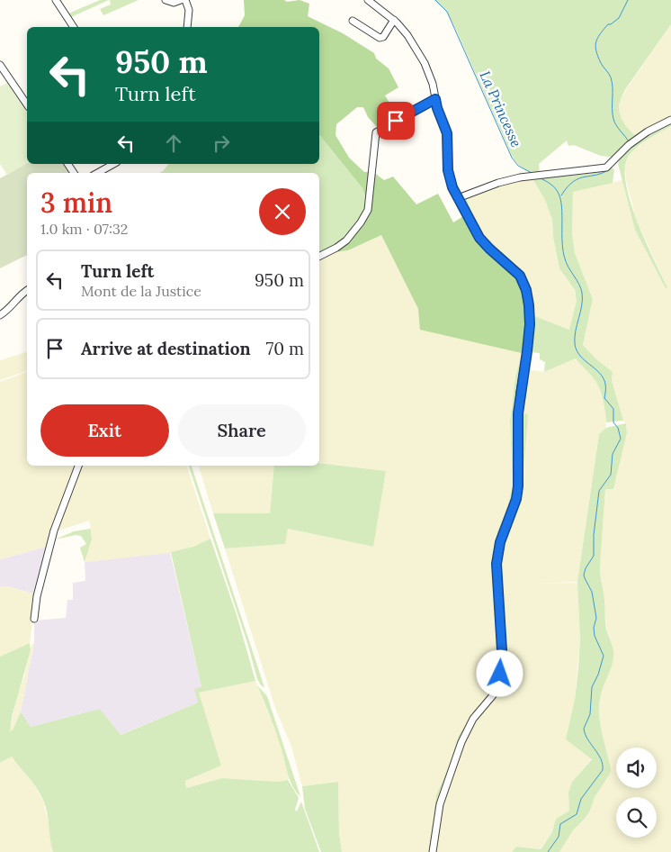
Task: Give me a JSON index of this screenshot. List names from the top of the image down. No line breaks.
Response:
{"water":["La Princesse"],"page":{"turn":["950 m","Turn left"],"heading":["3 min","1.0 km · 07:32"],"list":[{"name":"Turn left","note":"Mont de la Justice","value":"950 m"},{"name":"Arrive at destination","value":"70 m"}],"buttons":["Exit","Share"]}}
